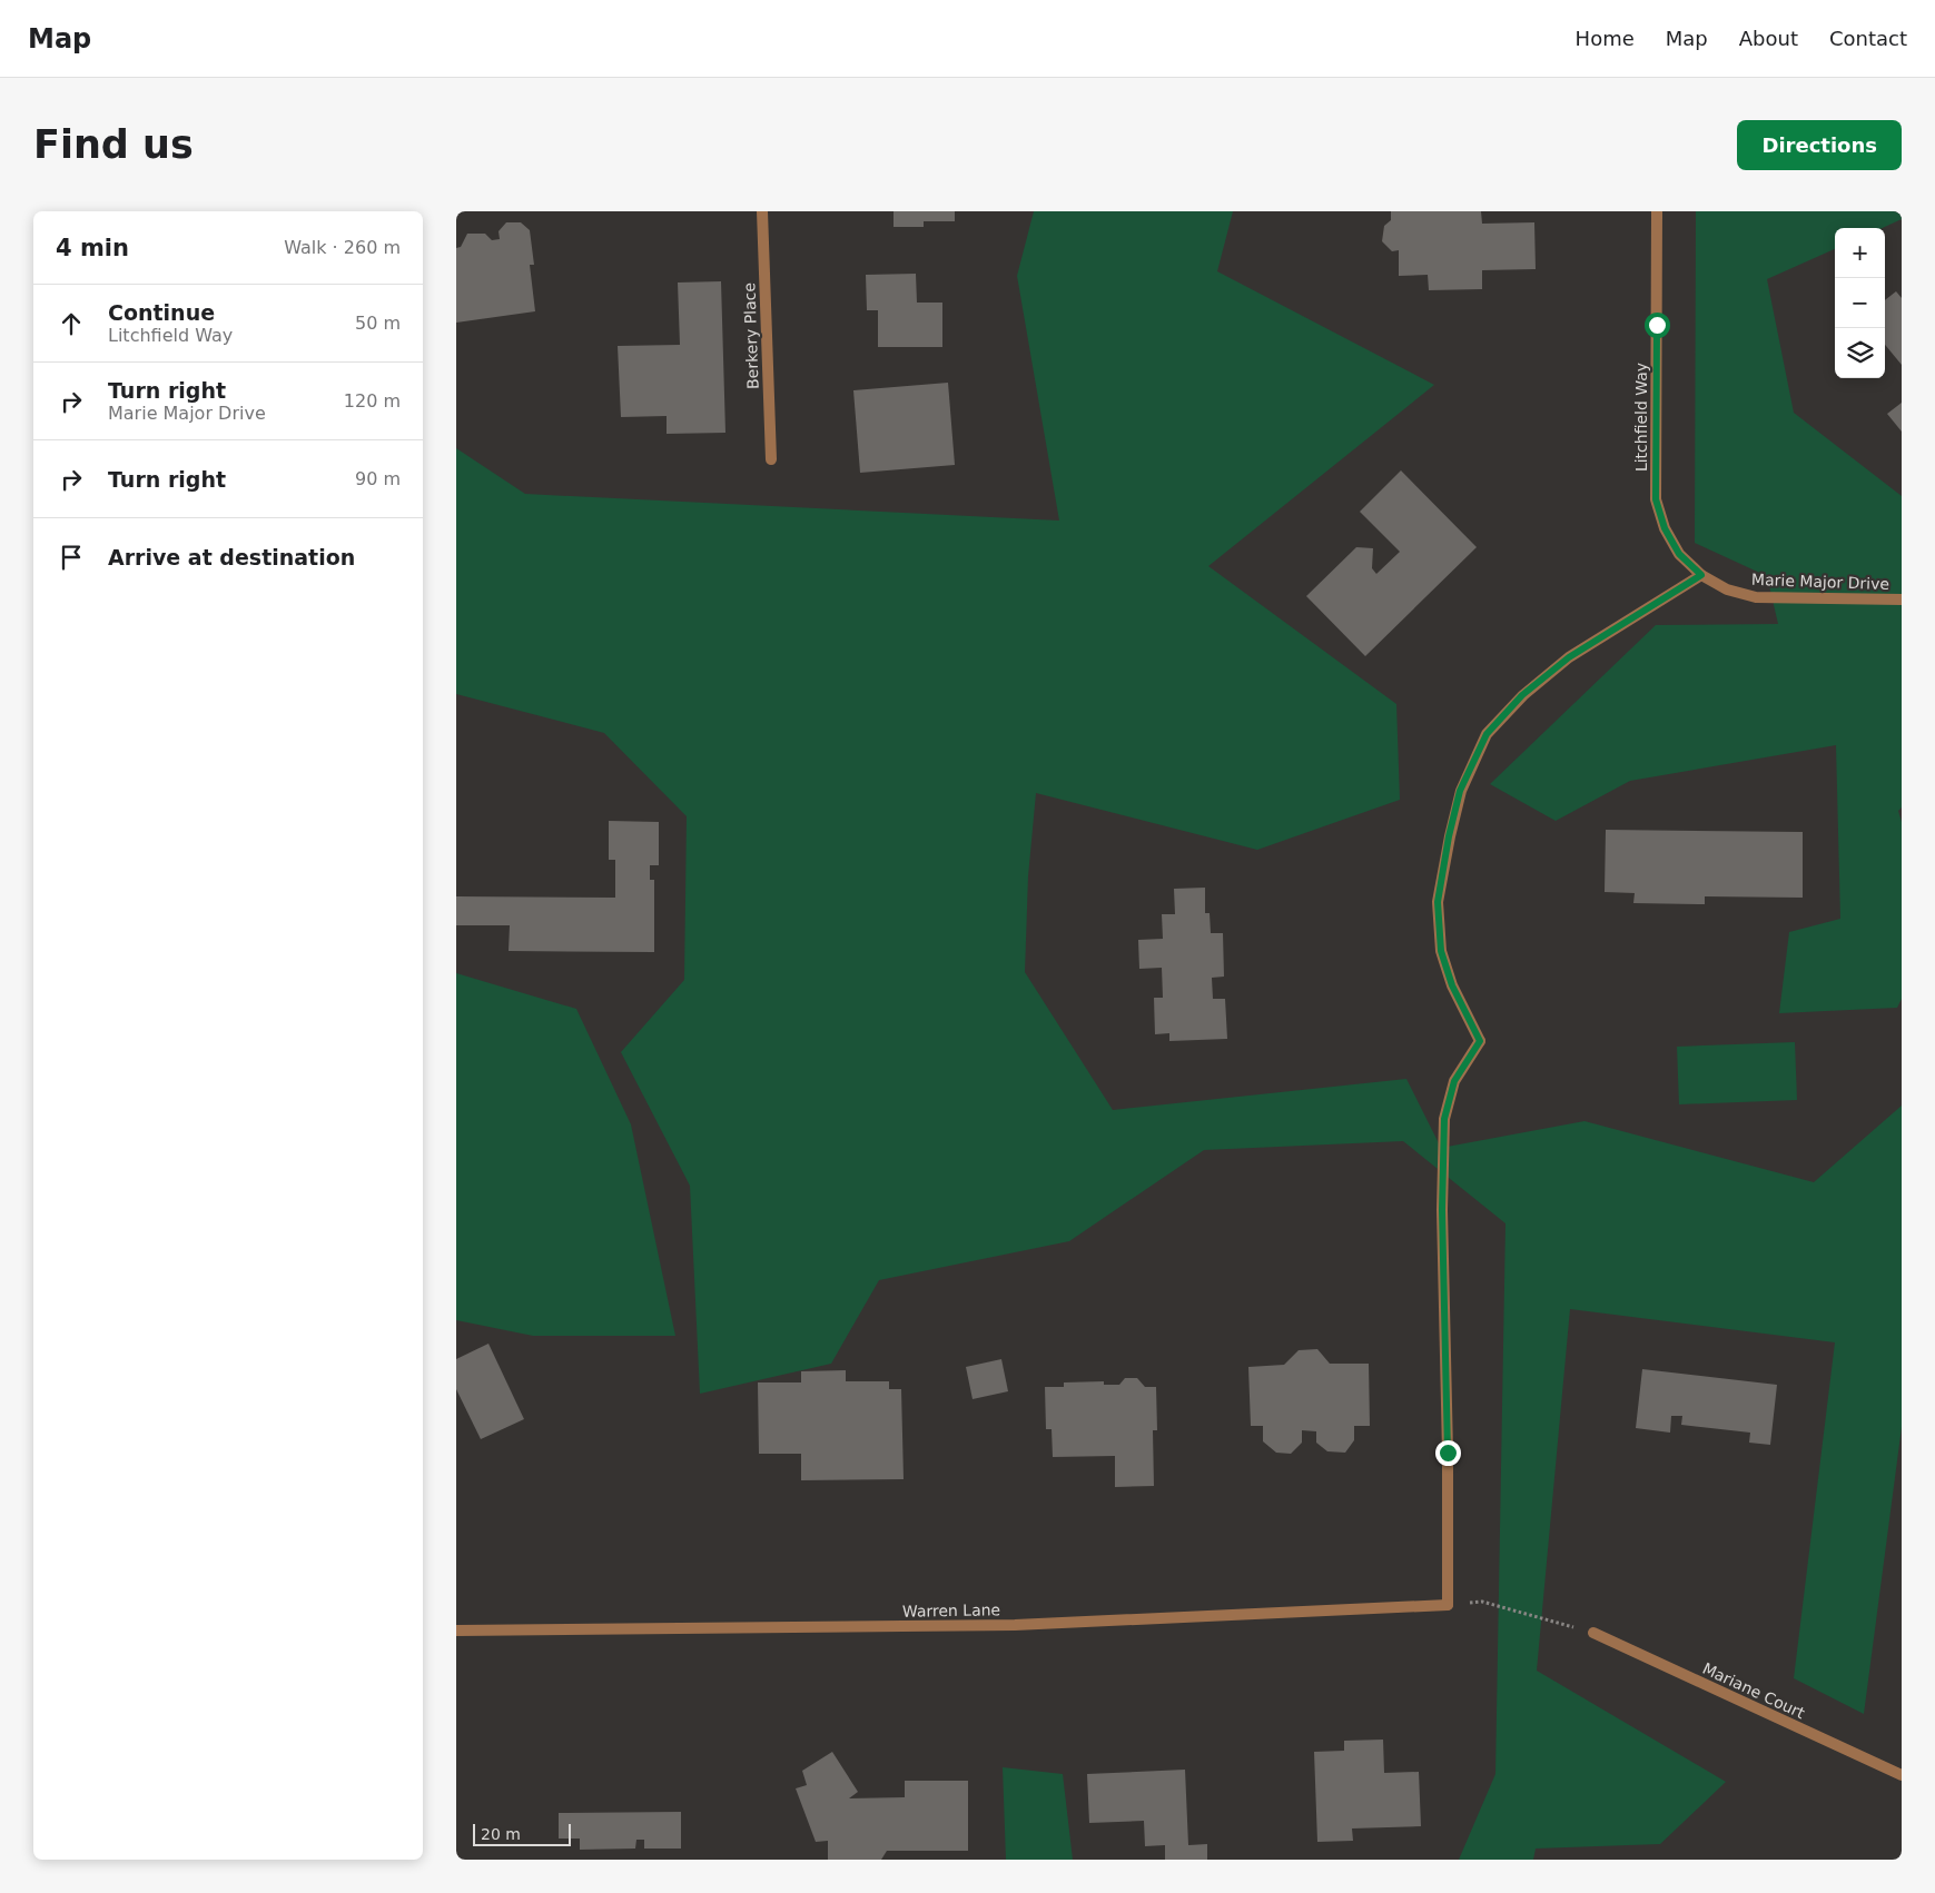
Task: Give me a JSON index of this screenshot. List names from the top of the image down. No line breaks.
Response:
{"streets":{"street":["Berkery Place","Litchfield Way","Marie Major Drive","Warren Lane","Mariane Court"]},"crossings":[["Litchfield Way","Marie Major Drive"]],"scale_bar":"20 m","page":{"header":"Map","nav":["Home","Map","About","Contact"],"buttons":"Directions","title":"Find us","heading":["4 min","Walk · 260 m"],"map_buttons":["+","−"],"list":[["Continue","Litchfield Way","50 m"],["Turn right","Marie Major Drive","120 m"],["Turn right","90 m"],"Arrive at destination"],"scale":"20 m"}}
